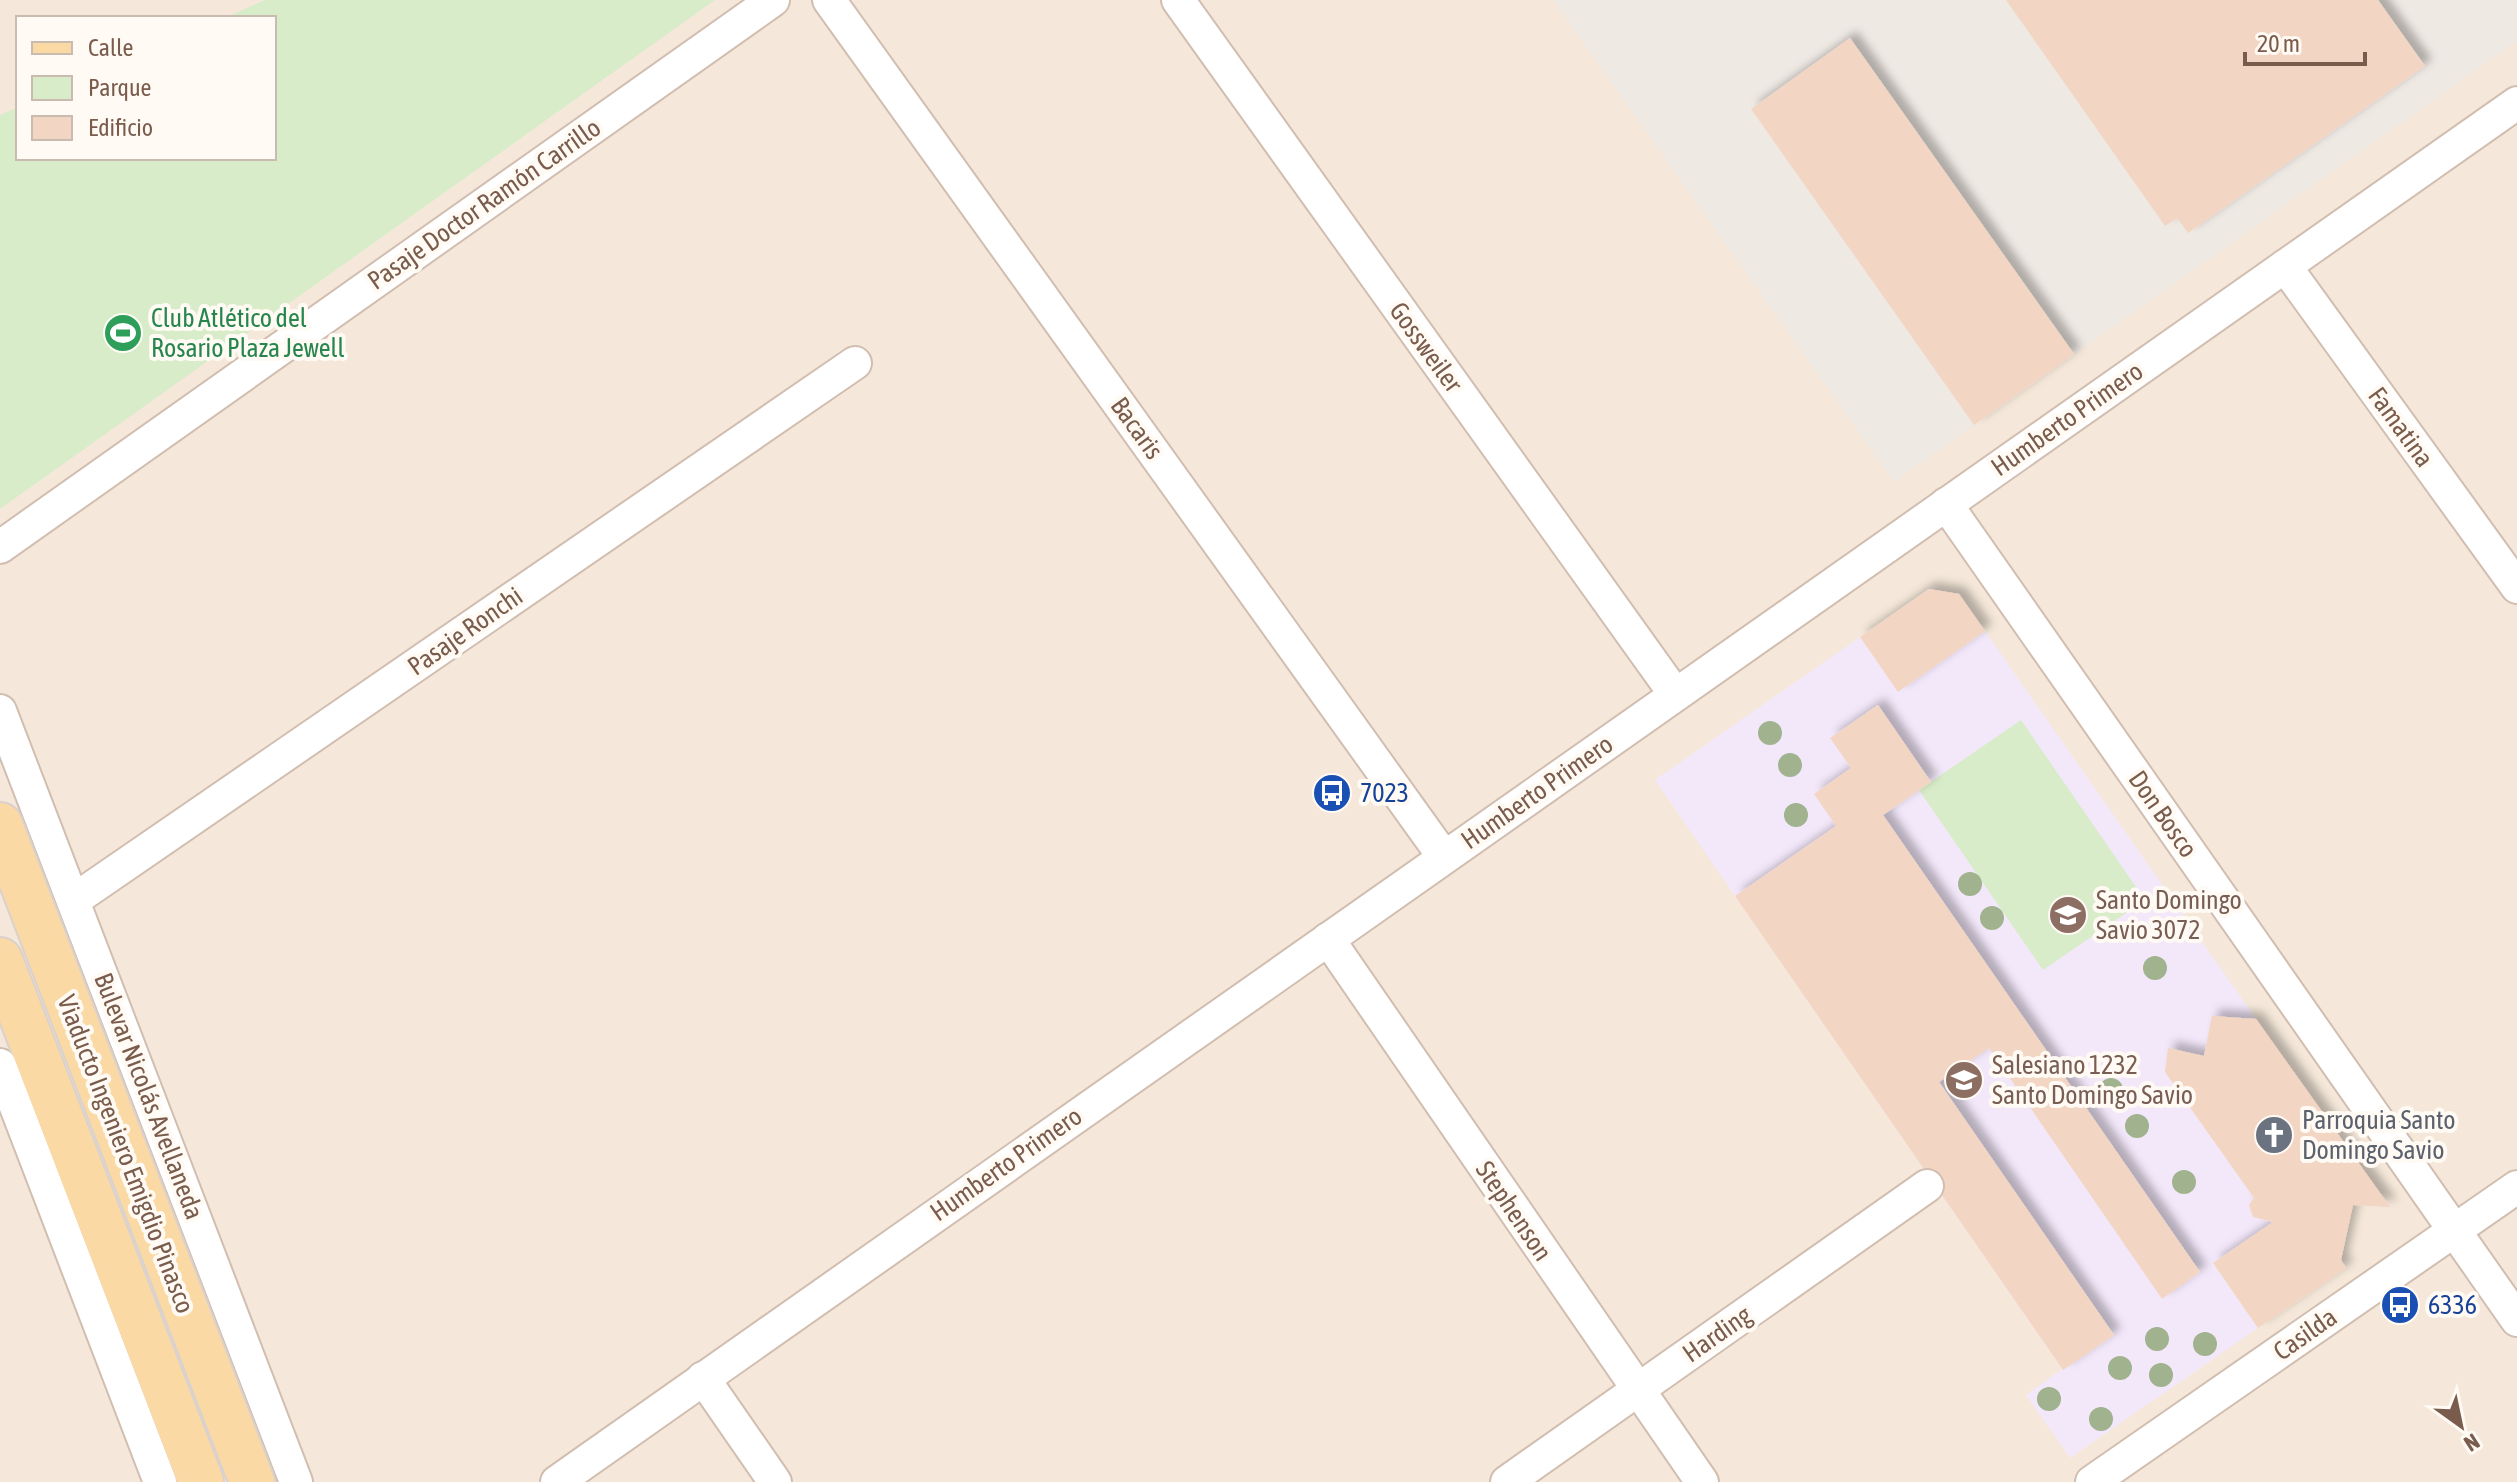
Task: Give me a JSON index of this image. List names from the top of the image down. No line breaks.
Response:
{"streets":{"main road":["Viaducto Ingeniero Emigdio Pinasco"],"street":["Pasaje Doctor Ramón Carrillo","Gossweiler","Humberto Primero","Famatina","Bacaris","Pasaje Ronchi","Don Bosco","Bulevar Nicolás Avellaneda","Stephenson","Harding","Casilda"]},"crossings":[["Gossweiler","Humberto Primero"],["Humberto Primero","Famatina"],["Humberto Primero","Bacaris"],["Humberto Primero","Don Bosco"],["Humberto Primero","Stephenson"],["Pasaje Ronchi","Bulevar Nicolás Avellaneda"],["Don Bosco","Casilda"],["Stephenson","Harding"]],"places":{"sports":["Club Atlético del Rosario Plaza Jewell"],"bus stop":["7023","6336"],"school or university":["Santo Domingo Savio 3072","Salesiano 1232 Santo Domingo Savio"],"church":["Parroquia Santo Domingo Savio"]},"legend":["Calle","Parque","Edificio"],"scale_bar":"20 m","north":"bottom right"}
